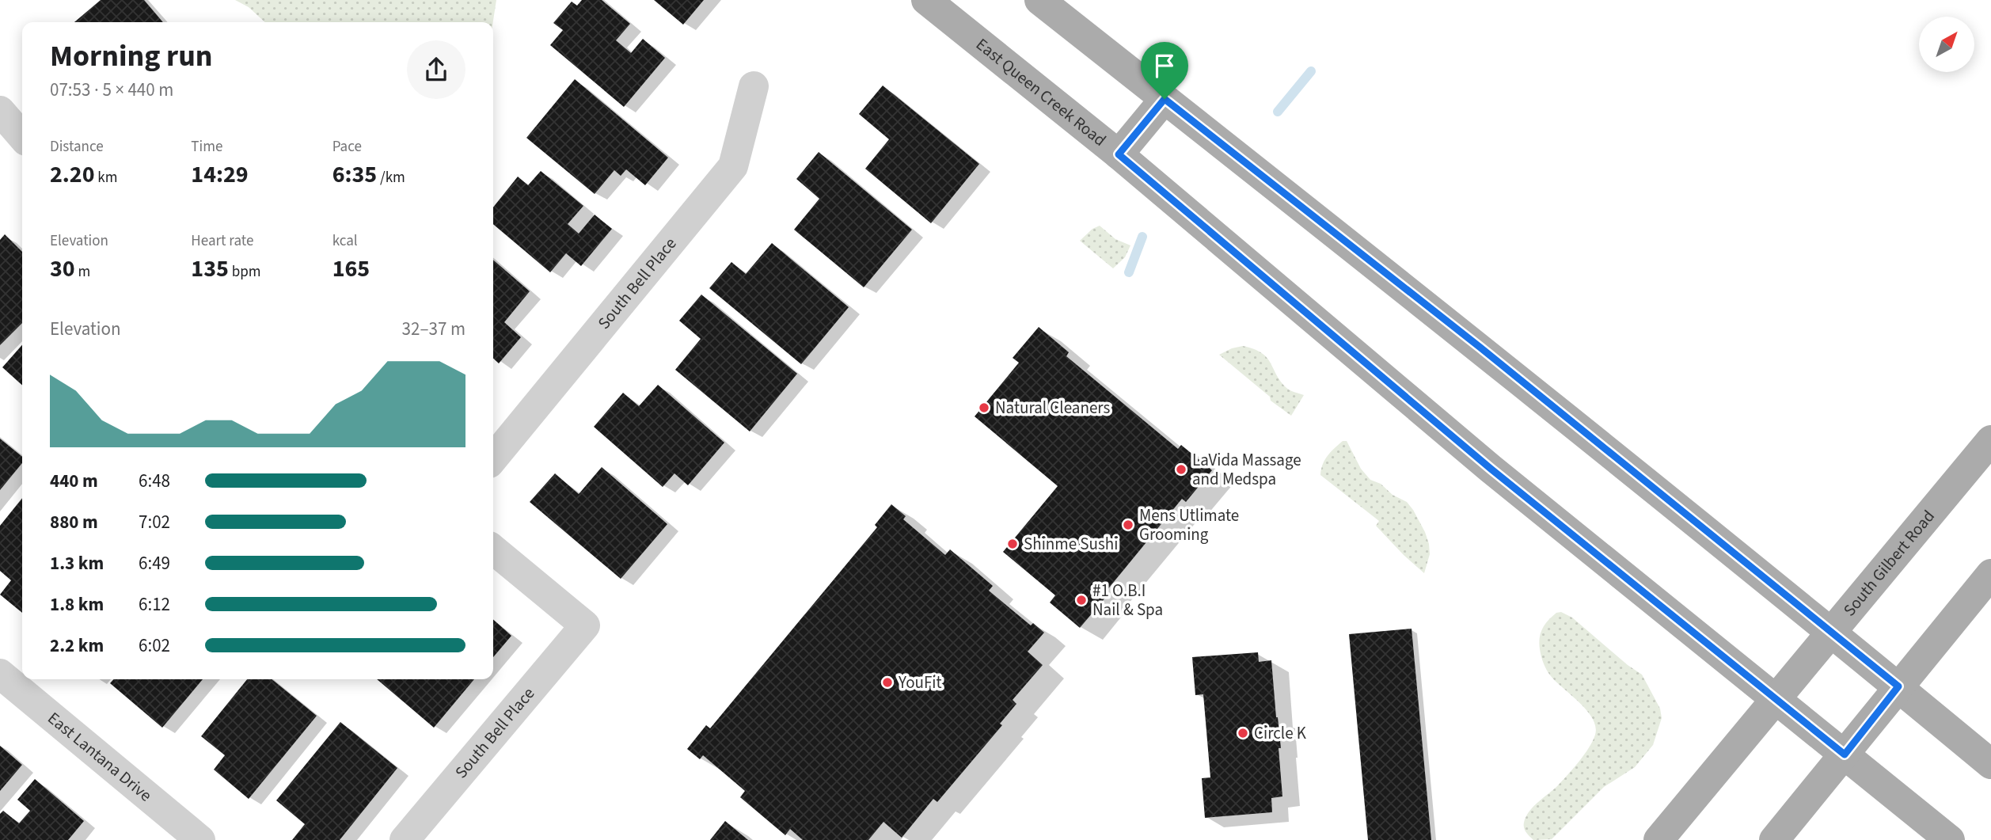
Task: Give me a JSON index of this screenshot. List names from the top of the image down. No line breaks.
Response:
{"streets":{"main road":["East Queen Creek Road","South Gilbert Road"],"street":["South Bell Place","East Lantana Drive"]},"crossings":[["East Queen Creek Road","South Gilbert Road"]],"places":["Natural Cleaners","LaVida Massage and Medspa","Mens Utlimate Grooming","Shinme Sushi","#1 O.B.I Nail & Spa","YouFit","Circle K"],"north":"top right","page":{"heading":["Morning run","07:53 · 5 × 440 m"],"stats":[["Distance","2.20 km"],["Time","14:29"],["Pace","6:35 /km"],["Elevation","30 m"],["Heart rate","135 bpm"],["kcal","165"]],"chart":["Elevation","32–37 m"],"list":[{"name":"440 m","note":"6:48"},{"name":"880 m","note":"7:02"},{"name":"1.3 km","note":"6:49"},{"name":"1.8 km","note":"6:12"},{"name":"2.2 km","note":"6:02"}]}}
